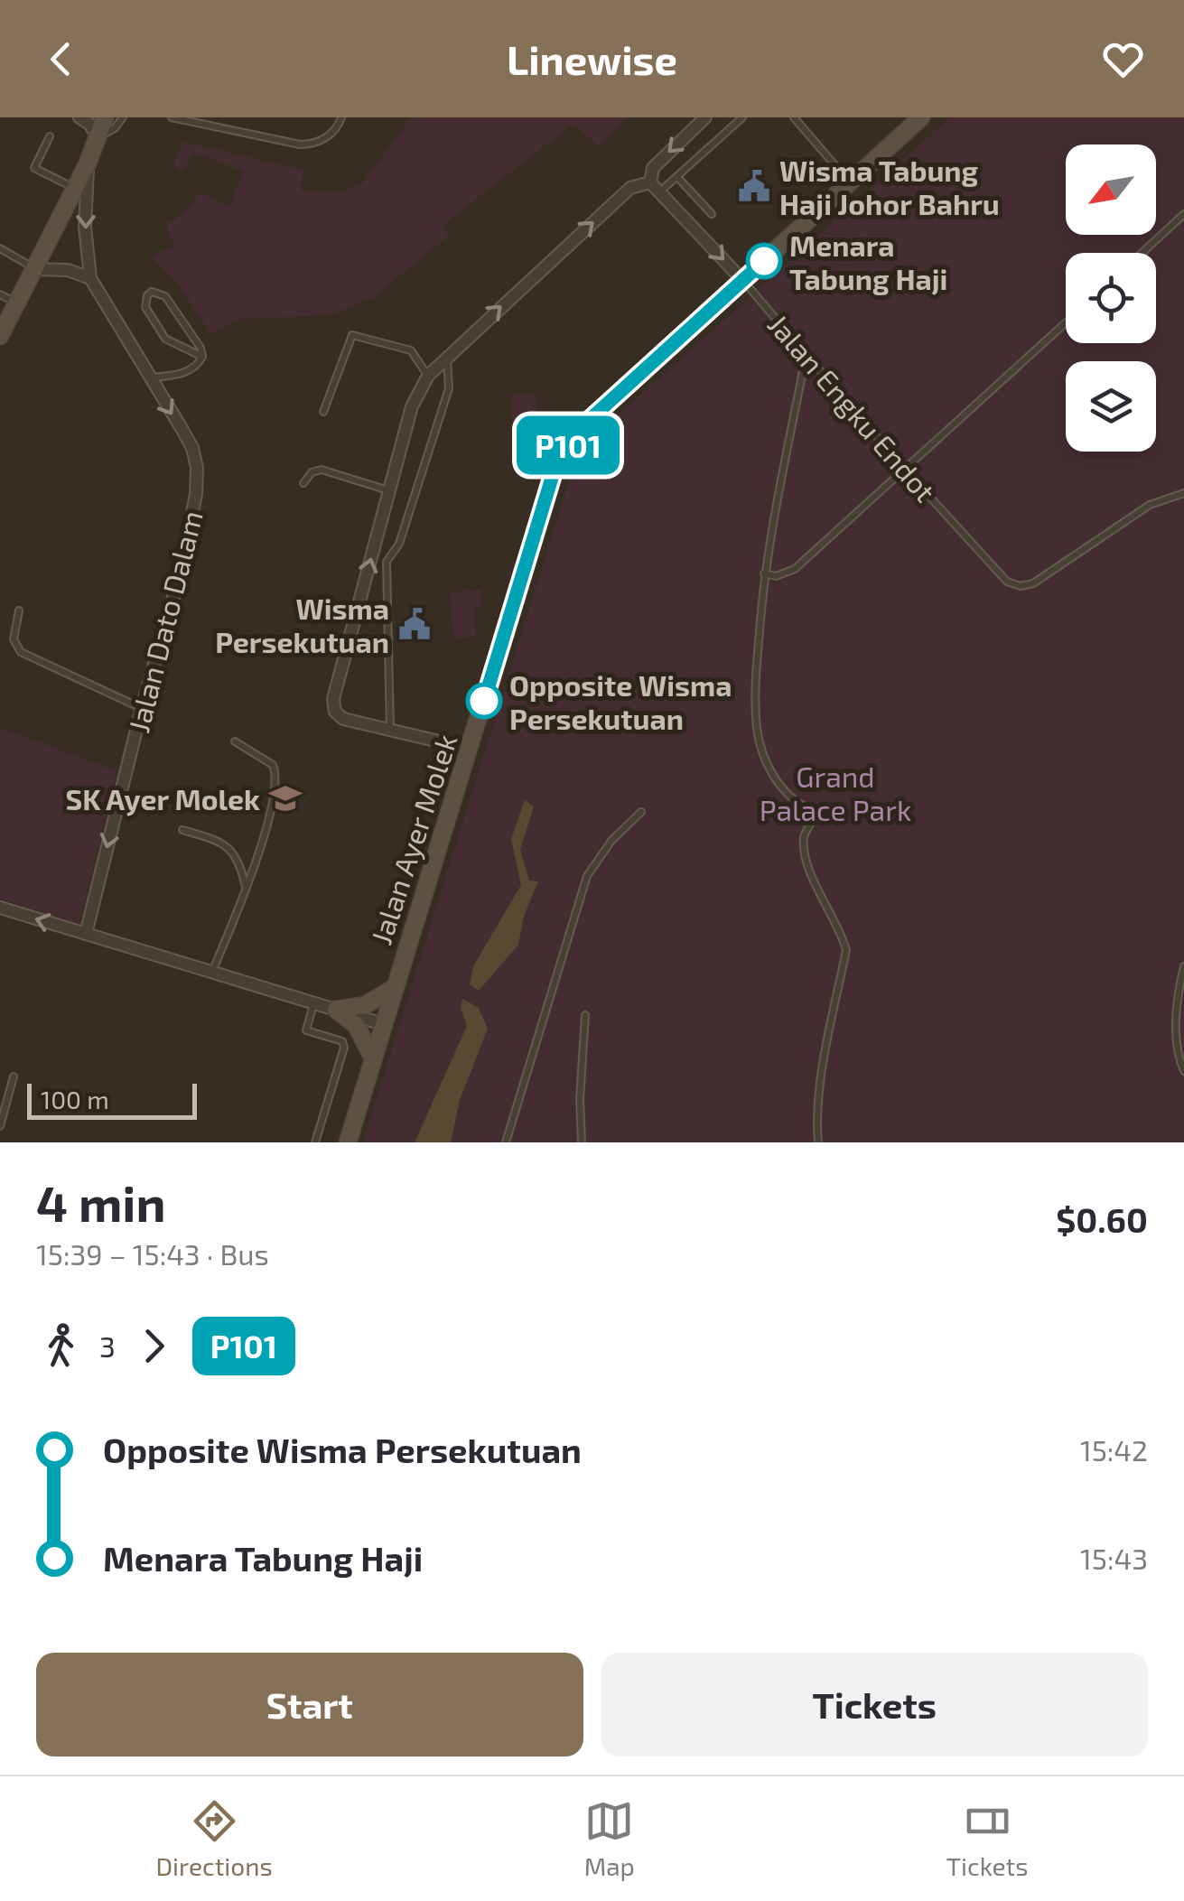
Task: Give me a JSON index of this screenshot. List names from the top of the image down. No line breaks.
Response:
{"streets":{"main road":["Jalan Ayer Molek"],"street":["Jalan Engku Endot","Jalan Dato Dalam"]},"crossings":[["Jalan Engku Endot","Jalan Ayer Molek"]],"one_way":["Jalan Dato Dalam"],"parks":["Grand Palace Park"],"places":{"public building":["Wisma Tabung Haji Johor Bahru","Wisma Persekutuan"],"other":["Menara Tabung Haji","Opposite Wisma Persekutuan"],"school or university":["SK Ayer Molek"]},"lines":["bus line P101"],"scale_bar":"100 m","north":"bottom left","page":{"header":"Linewise","on_map":"P101","scale":"100 m","heading":["4 min","15:39 – 15:43 · Bus","$0.60"],"legs":["3","P101"],"list":[{"name":"Opposite Wisma Persekutuan","value":"15:42"},{"name":"Menara Tabung Haji","value":"15:43"}],"buttons":["Start","Tickets"],"tabs":["Directions","Map","Tickets"]}}
